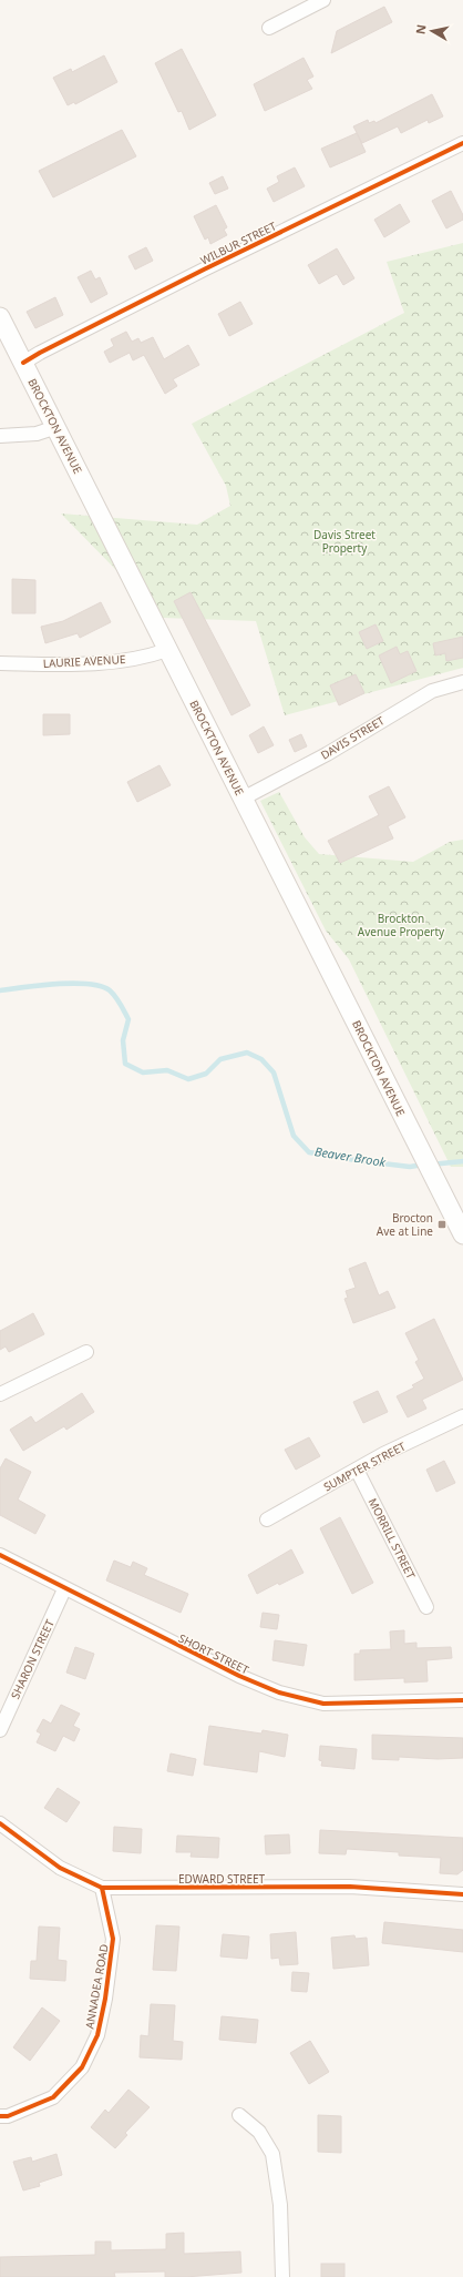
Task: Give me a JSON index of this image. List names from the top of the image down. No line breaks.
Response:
{"streets":{"main road":["BROCKTON AVENUE"],"street":["WILBUR STREET","LAURIE AVENUE","DAVIS STREET","SUMPTER STREET","MORRILL STREET","SHORT STREET","SHARON STREET","EDWARD STREET","ANNADEA ROAD"]},"crossings":[["WILBUR STREET","BROCKTON AVENUE"],["BROCKTON AVENUE","LAURIE AVENUE"],["BROCKTON AVENUE","DAVIS STREET"],["SUMPTER STREET","MORRILL STREET"],["SHORT STREET","SHARON STREET"],["EDWARD STREET","ANNADEA ROAD"]],"water":["Beaver Brook"],"parks":["Davis Street Property","Brockton Avenue Property"],"places":{"transit":["Brocton Ave at Line"]},"north":"left"}
